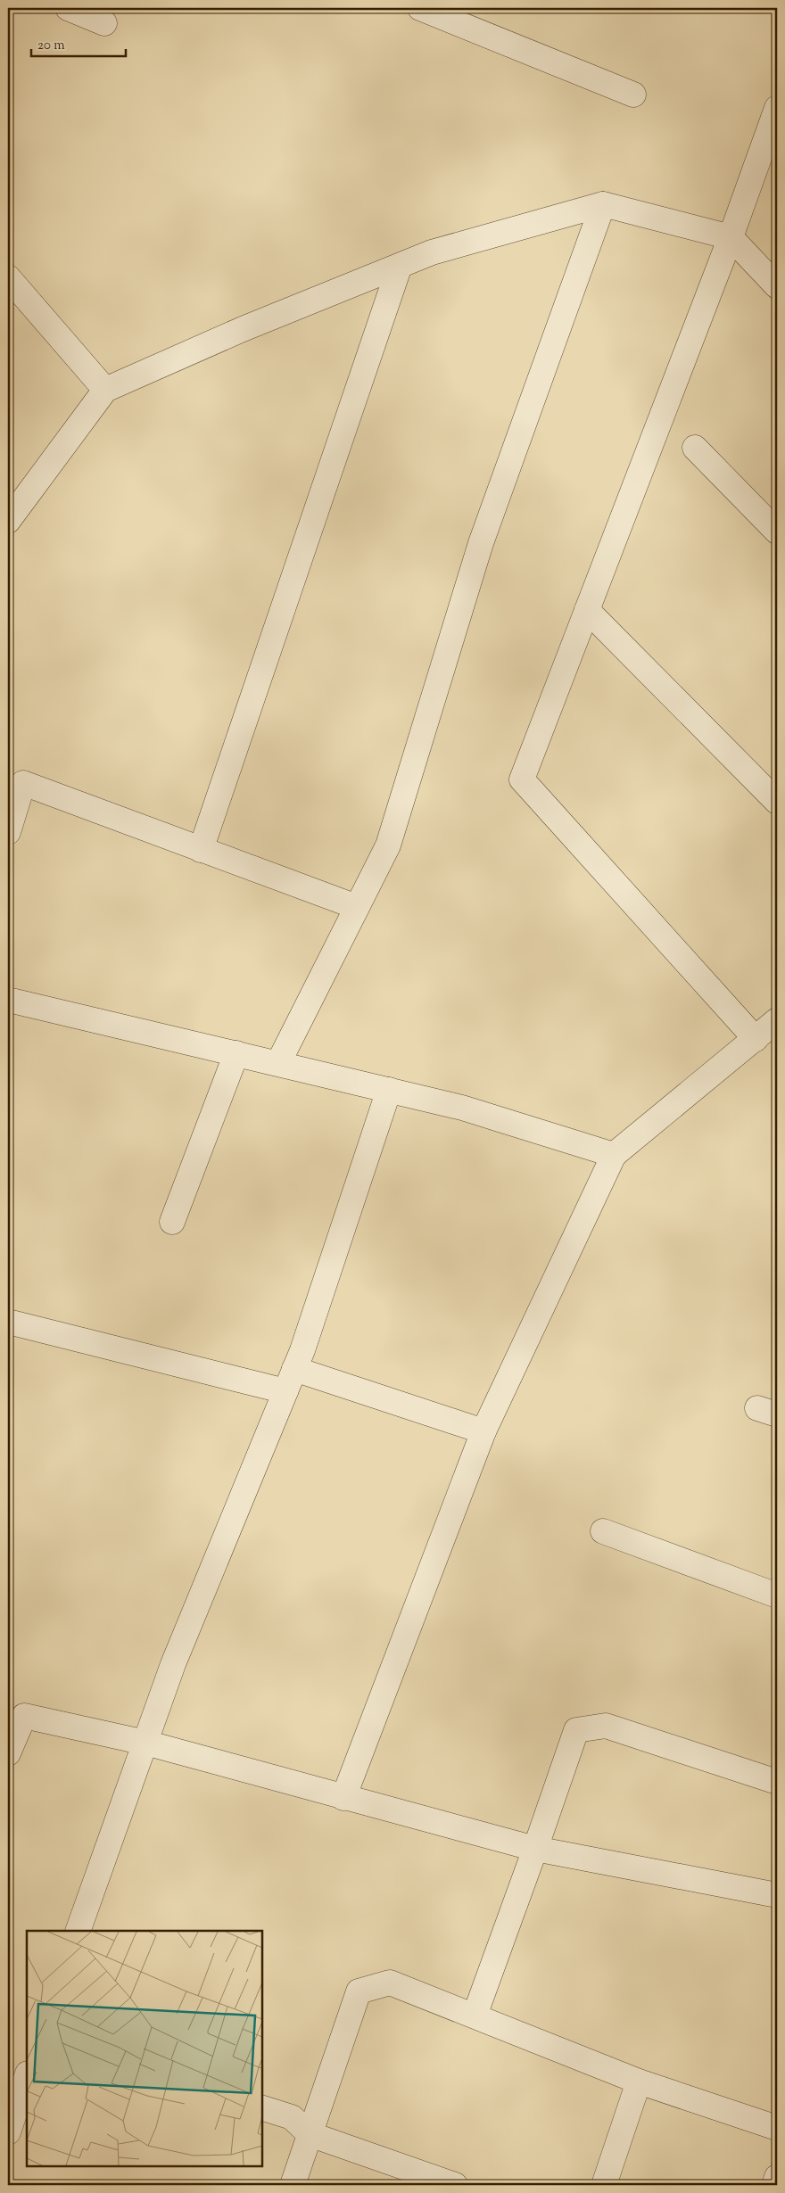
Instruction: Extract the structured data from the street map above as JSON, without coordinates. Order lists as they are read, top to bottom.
{
  "scale_bar": "20 m"
}
